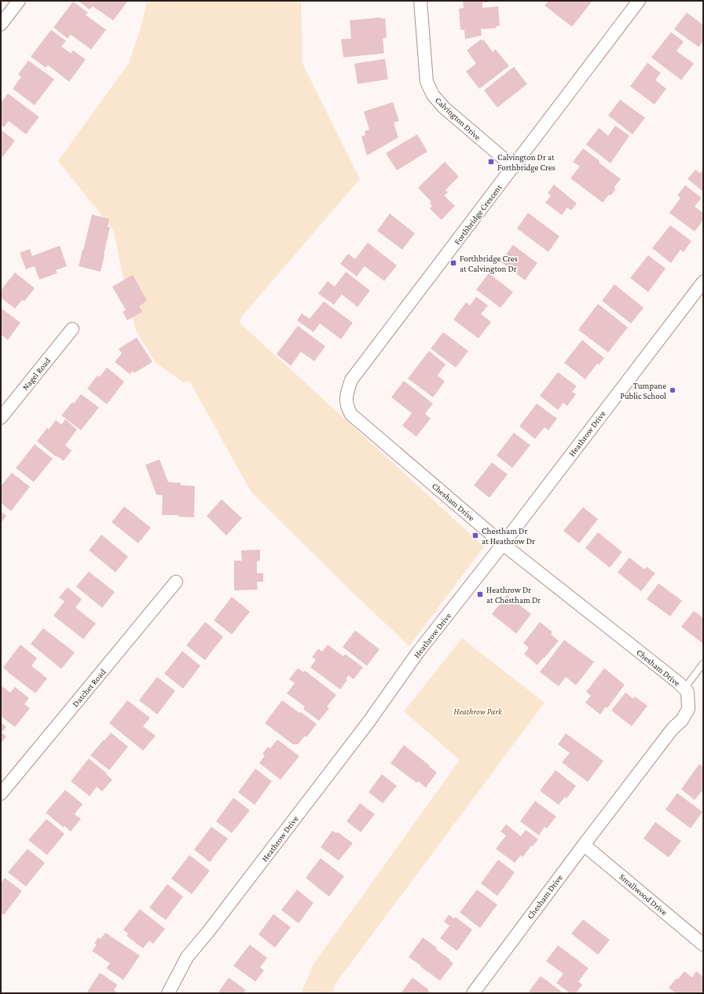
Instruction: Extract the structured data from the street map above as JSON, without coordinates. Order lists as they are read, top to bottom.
{
  "streets": {
    "street": [
      "Calvington Drive",
      "Forthbridge Crescent",
      "Nagel Road",
      "Heathrow Drive",
      "Chesham Drive",
      "Datchet Road",
      "Smallwood Drive"
    ]
  },
  "crossings": [
    ["Calvington Drive", "Forthbridge Crescent"],
    ["Forthbridge Crescent", "Chesham Drive"],
    ["Heathrow Drive", "Chesham Drive"],
    ["Chesham Drive", "Smallwood Drive"]
  ],
  "parks": ["Heathrow Park"],
  "places": {
    "transit": [
      "Calvington Dr at Forthbridge Cres",
      "Forthbridge Cres at Calvington Dr",
      "Chestham Dr at Heathrow Dr",
      "Heathrow Dr at Chestham Dr"
    ],
    "other": ["Tumpane Public School"]
  }
}
